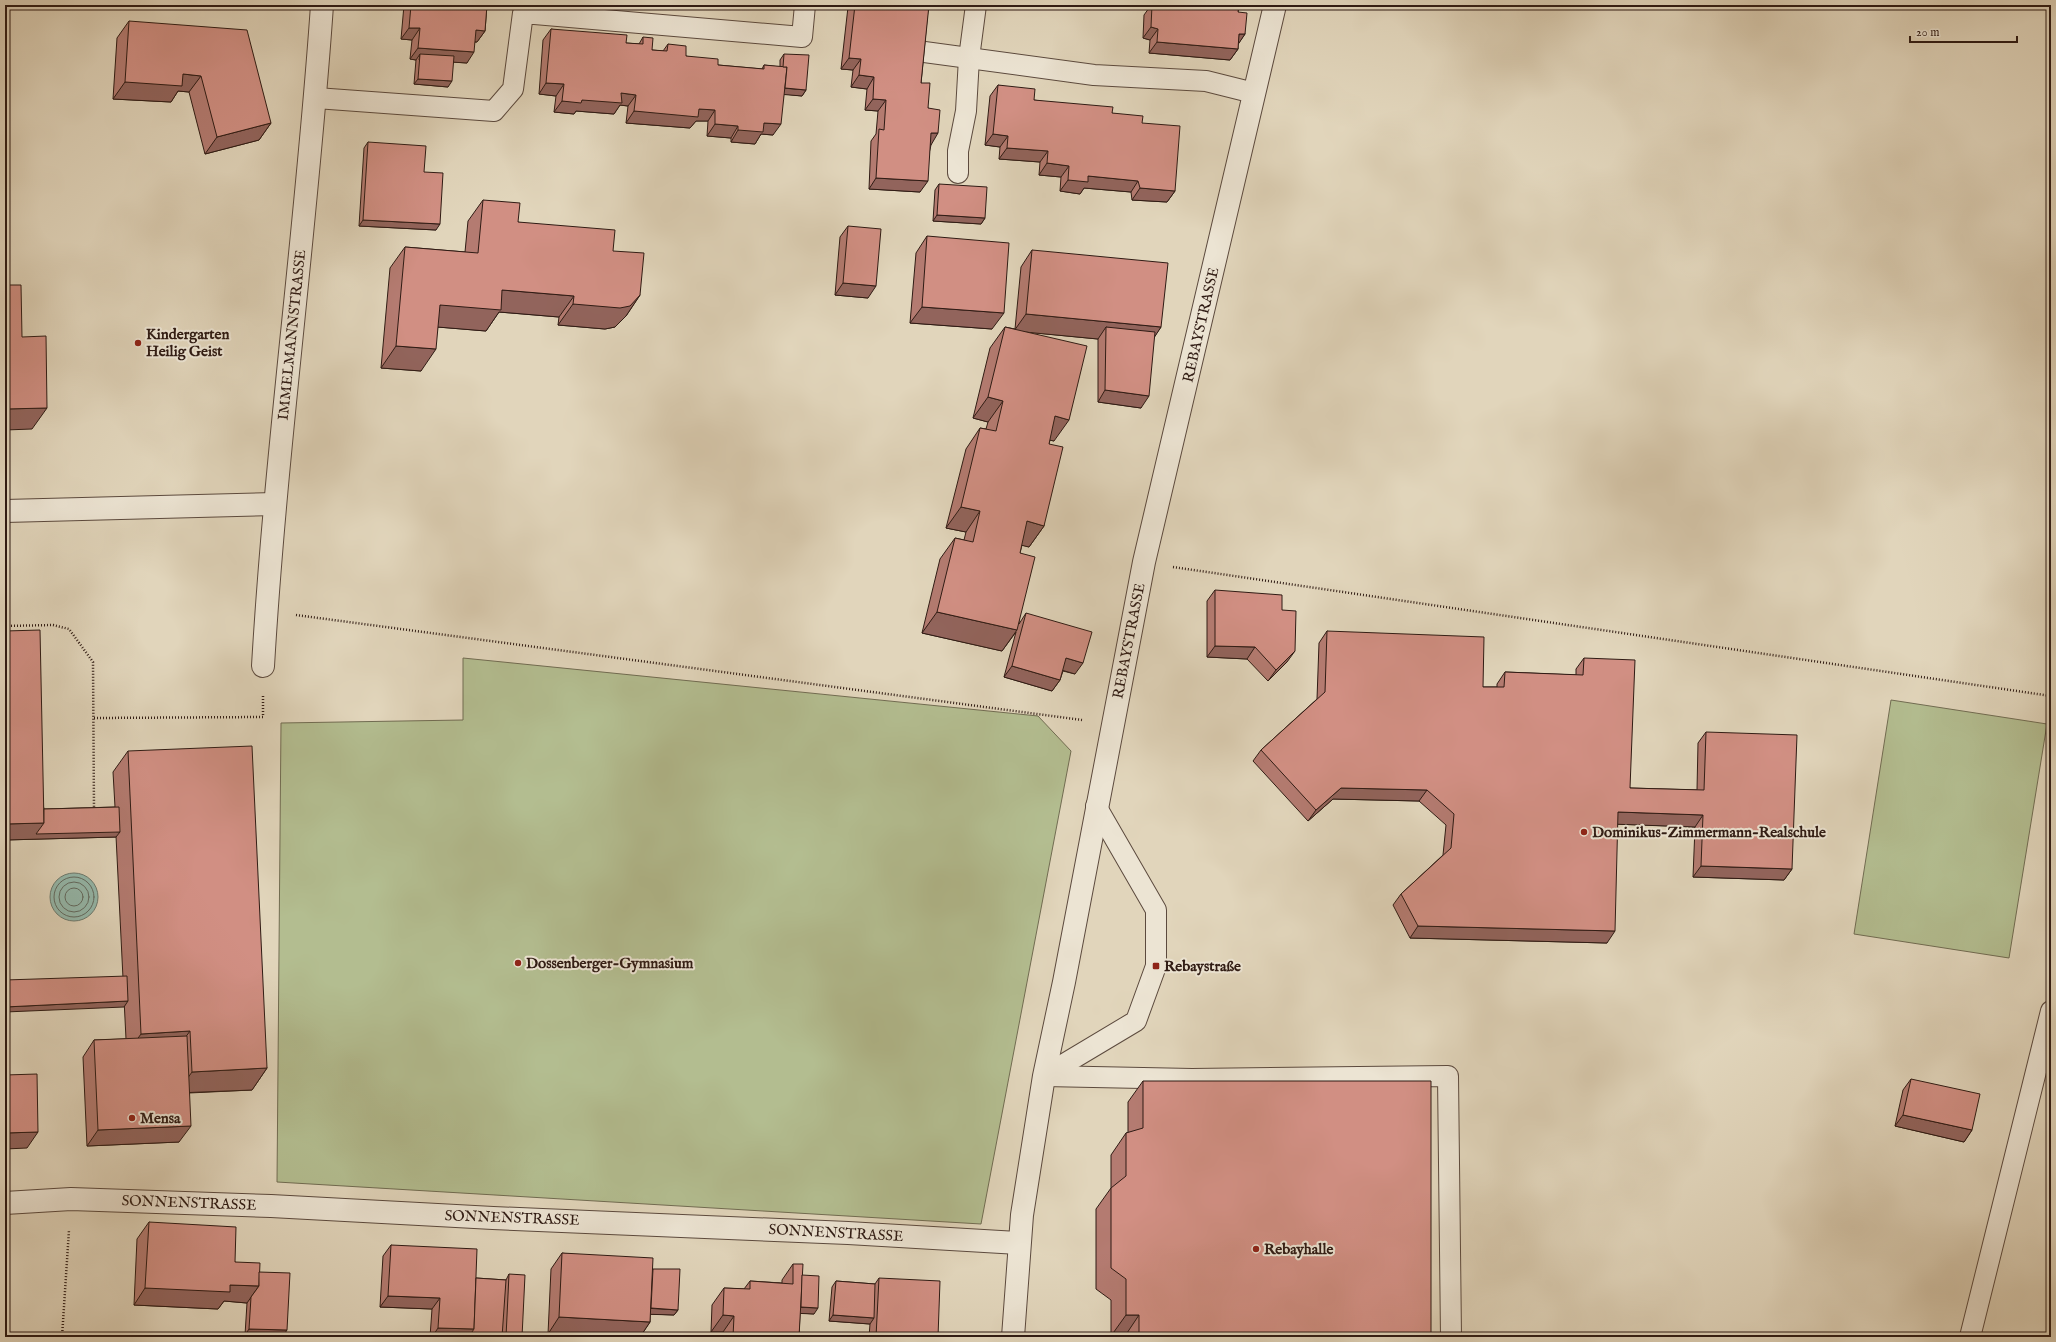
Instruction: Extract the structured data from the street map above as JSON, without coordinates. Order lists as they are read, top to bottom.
{
  "streets": {
    "street": ["REBAYSTRASSE", "IMMELMANNSTRASSE", "SONNENSTRASSE"]
  },
  "crossings": [
    ["REBAYSTRASSE", "SONNENSTRASSE"]
  ],
  "places": {
    "other": [
      "Kindergarten Heilig Geist",
      "Dominikus-Zimmermann-Realschule",
      "Dossenberger-Gymnasium",
      "Mensa",
      "Rebayhalle"
    ],
    "transit": ["Rebaystraße"]
  },
  "scale_bar": "20 m"
}
